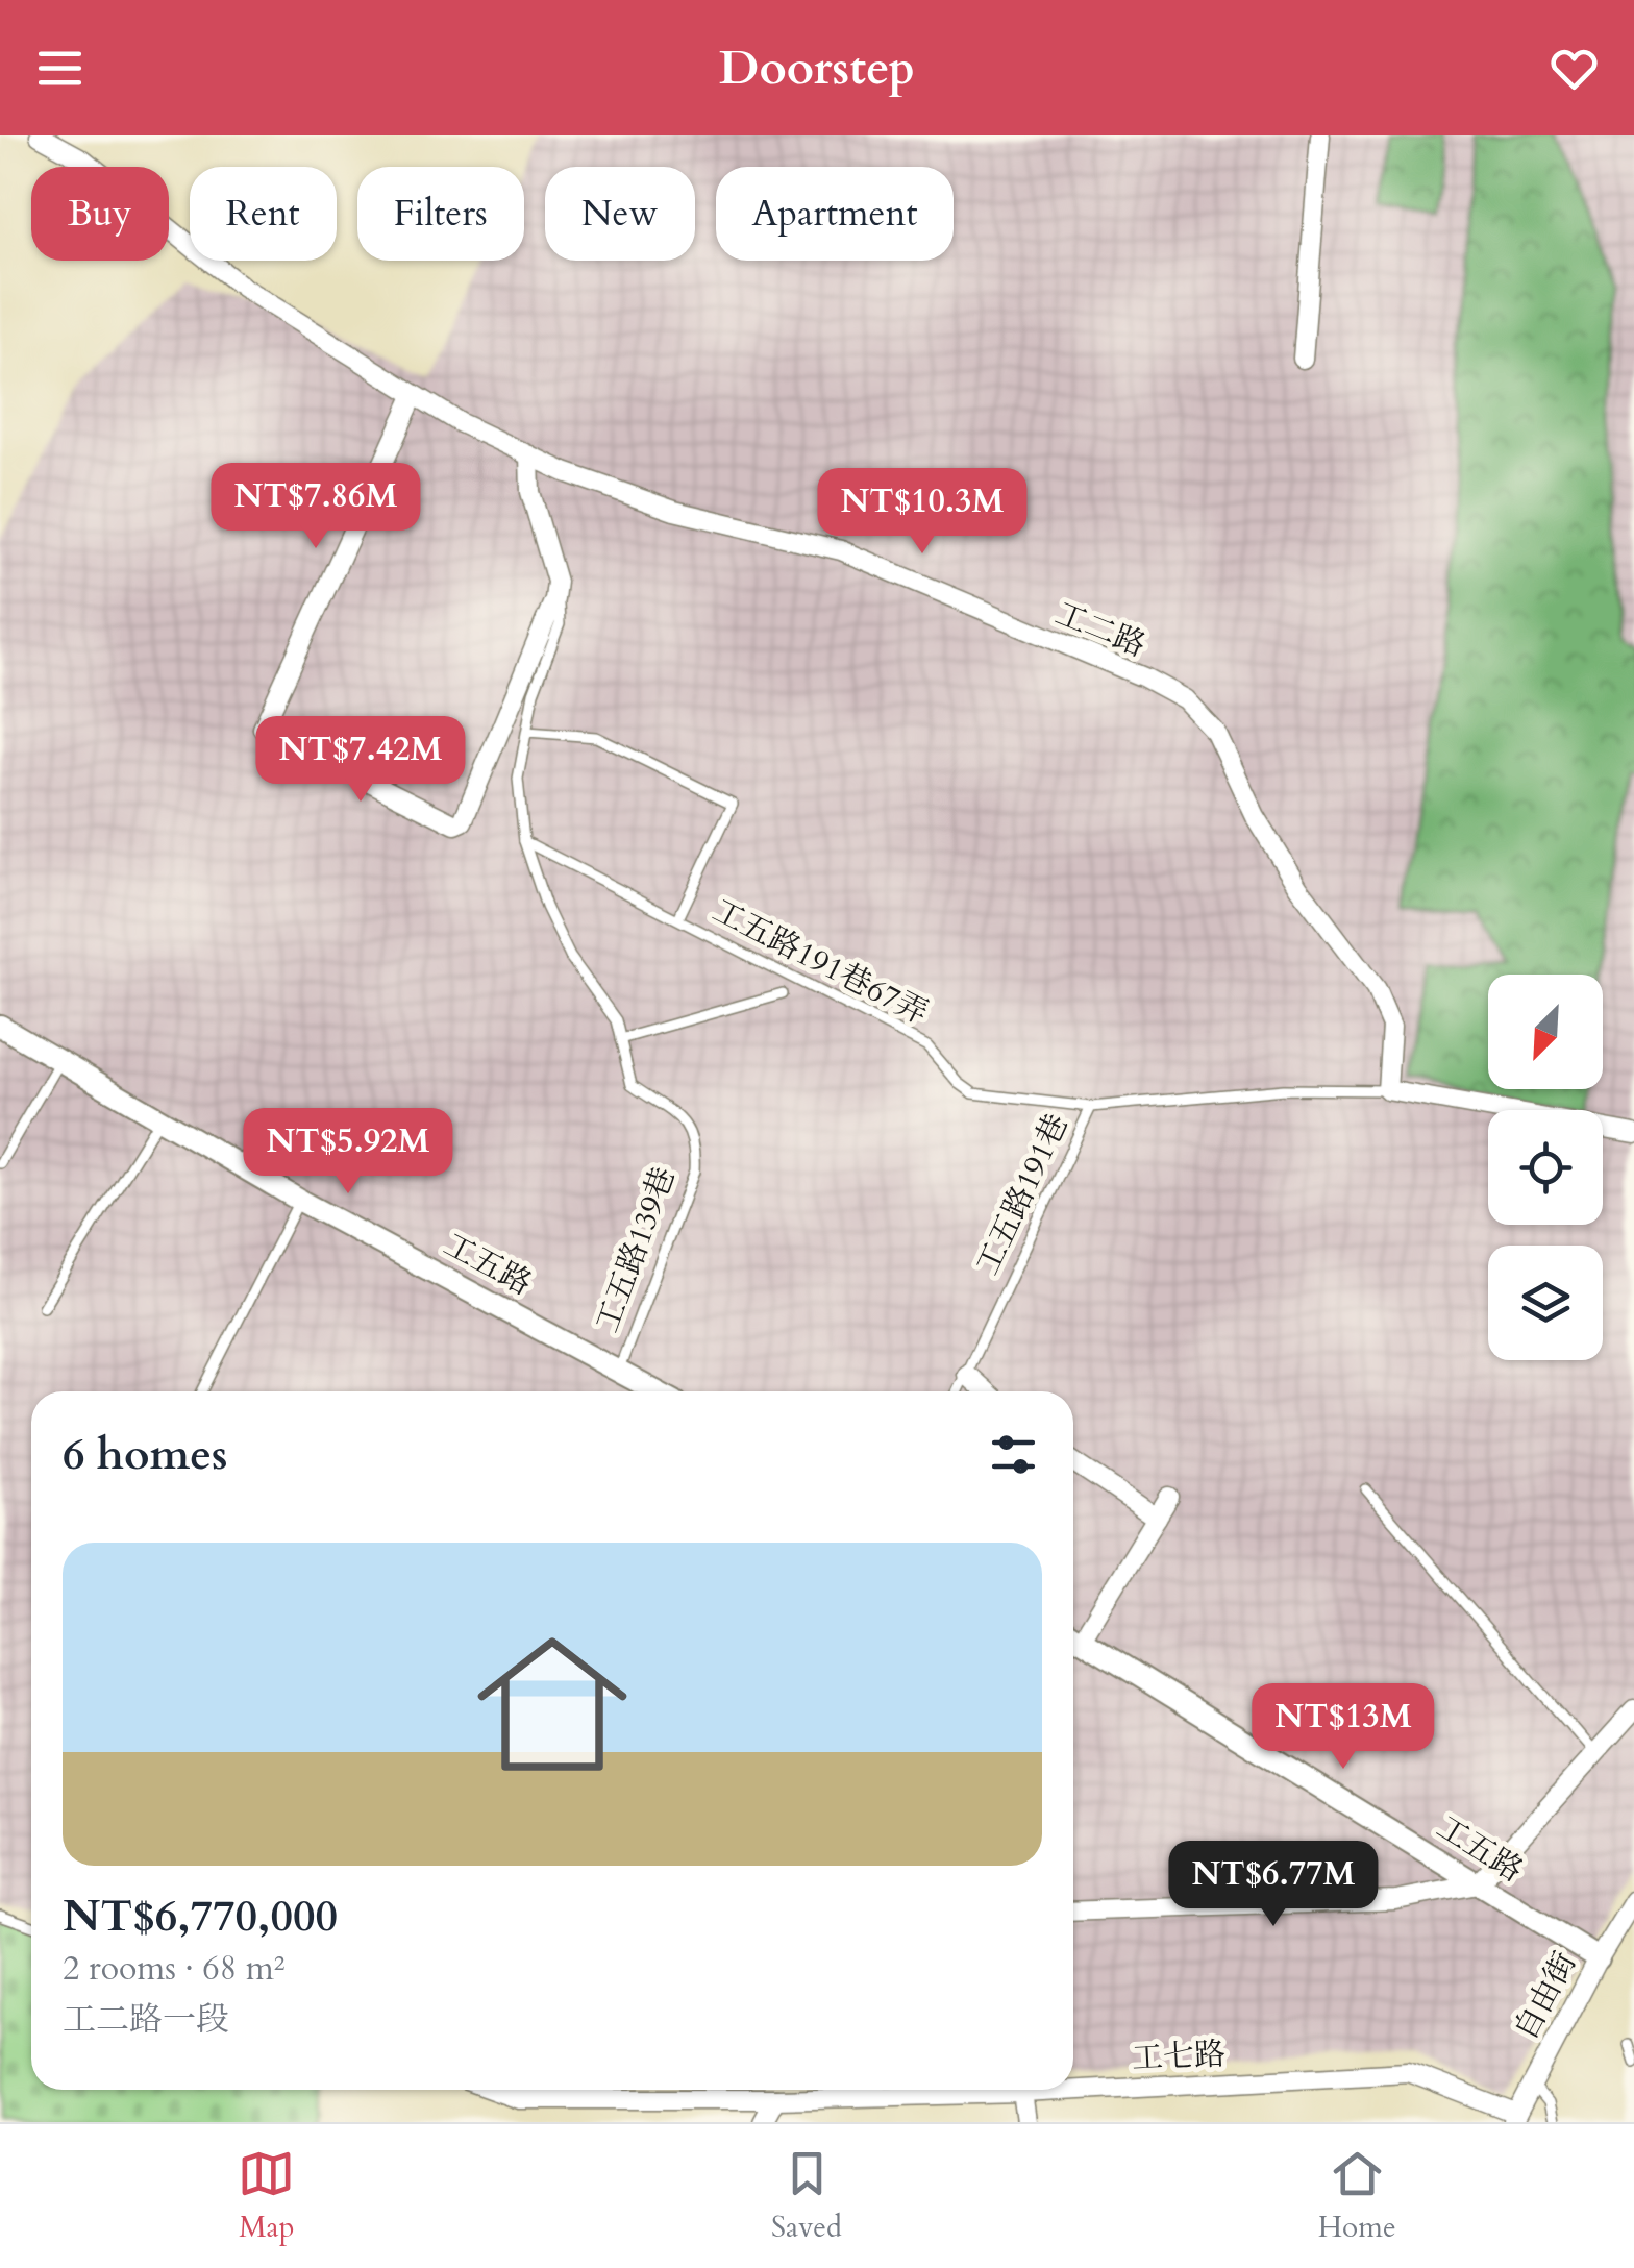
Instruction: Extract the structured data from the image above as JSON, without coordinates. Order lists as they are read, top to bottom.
{
  "streets": {
    "street": [
      "工二路",
      "工五路",
      "自由街",
      "工七路"
    ],
    "lane": ["工五路191巷67弄", "工五路191巷", "工五路139巷"]
  },
  "crossings": [
    ["工二路", "工五路191巷"],
    ["工五路191巷67弄", "工五路191巷"],
    ["工五路191巷67弄", "工五路139巷"],
    ["工五路139巷", "工五路"],
    ["工五路", "自由街"],
    ["自由街", "工七路"]
  ],
  "north": "bottom left",
  "page": {
    "header": "Doorstep",
    "chip": [
      "Buy",
      "Rent",
      "Filters",
      "New",
      "Apartment"
    ],
    "price": [
      "NT$7.86M",
      "NT$10.3M",
      "NT$7.42M",
      "NT$5.92M",
      "NT$13M",
      "NT$6.77M"
    ],
    "heading": "6 homes",
    "list": [
      {
        "name": "NT$6,770,000",
        "note": "2 rooms · 68 m² · 工二路一段"
      }
    ],
    "tabs": ["Map", "Saved", "Home"]
  }
}
